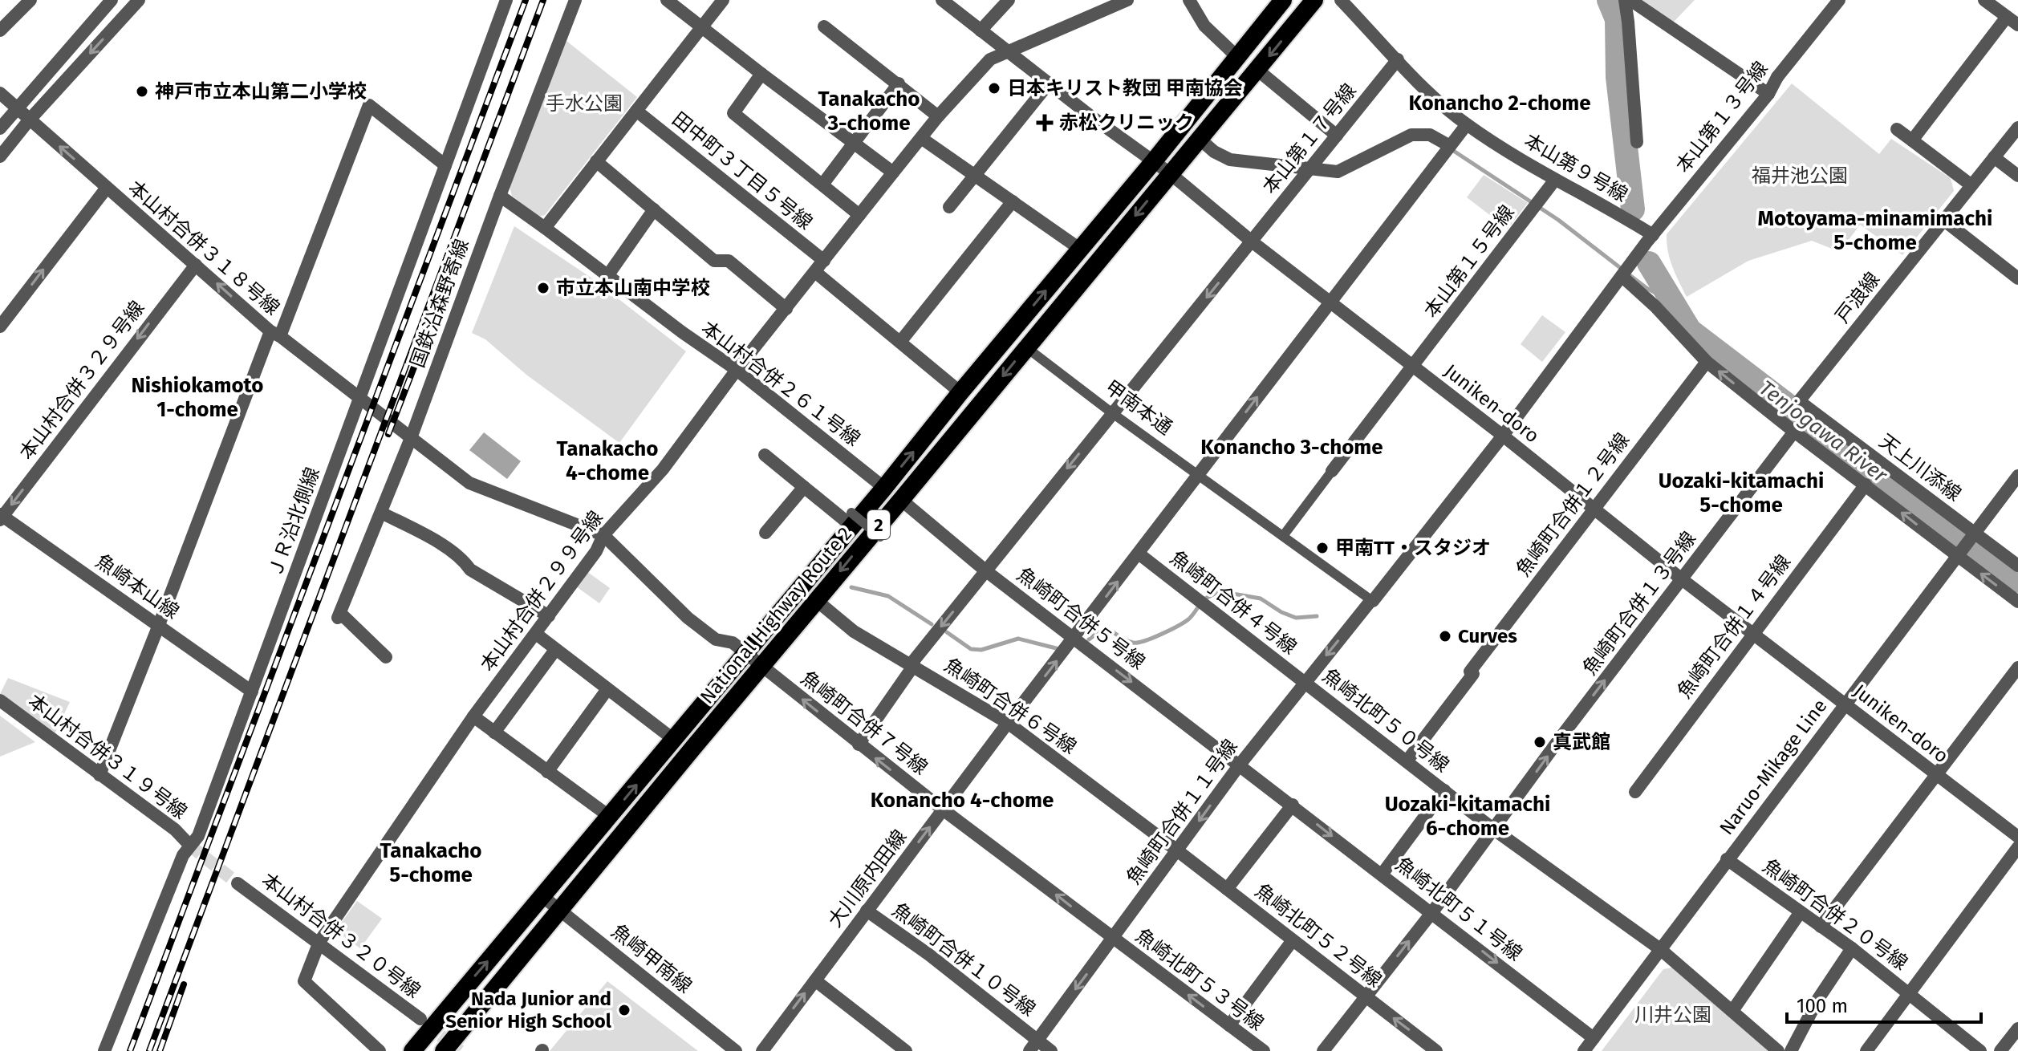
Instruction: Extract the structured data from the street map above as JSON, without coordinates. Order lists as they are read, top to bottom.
{
  "streets": {
    "highway": ["2", "National Highway Route 2"],
    "street": [
      "本山第１３号線",
      "本山第１７号線",
      "本山第９号線",
      "田中町３丁目５号線",
      "本山村合併３１８号線",
      "本山第１５号線",
      "戸浪線",
      "国鉄沿森野寄線",
      "本山村合併３２９号線",
      "本山村合併２６１号線",
      "Juniken-doro",
      "甲南本通",
      "天上川添線",
      "魚崎町合併１２号線",
      "ＪＲ沿北側線",
      "魚崎本山線",
      "本山村合併２９９号線",
      "魚崎町合併４号線",
      "魚崎町合併１３号線",
      "魚崎町合併５号線",
      "魚崎町合併１４号線",
      "魚崎町合併６号線",
      "魚崎北町５０号線",
      "魚崎町合併７号線",
      "本山村合併３１９号線",
      "Naruo-Mikage Line",
      "魚崎町合併１１号線",
      "大川原内田線",
      "魚崎北町５１号線",
      "魚崎町合併２０号線",
      "本山村合併３２０号線",
      "魚崎北町５２号線",
      "魚崎甲南線",
      "魚崎町合併１０号線",
      "魚崎北町５３号線"
    ]
  },
  "crossings": [
    ["本山第１３号線", "本山第９号線"],
    ["本山第１３号線", "魚崎町合併１１号線"],
    ["本山第１７号線", "本山第９号線"],
    ["本山第１７号線", "Juniken-doro"],
    ["本山第１７号線", "甲南本通"],
    ["本山第１７号線", "魚崎町合併５号線"],
    ["本山第１７号線", "魚崎町合併６号線"],
    ["本山第１７号線", "魚崎町合併７号線"],
    ["本山第９号線", "本山第１５号線"],
    ["本山第９号線", "大川原内田線"],
    ["田中町３丁目５号線", "本山村合併２９９号線"],
    ["本山村合併３１８号線", "国鉄沿森野寄線"],
    ["本山村合併３１８号線", "本山村合併３２９号線"],
    ["本山村合併３１８号線", "ＪＲ沿北側線"],
    ["本山村合併３１８号線", "本山村合併２９９号線"],
    ["本山村合併３１８号線", "魚崎町合併７号線"],
    ["本山第１５号線", "Juniken-doro"],
    ["戸浪線", "天上川添線"],
    ["国鉄沿森野寄線", "本山村合併２６１号線"],
    ["本山村合併３２９号線", "魚崎本山線"],
    ["本山村合併２６１号線", "本山村合併２９９号線"],
    ["本山村合併２６１号線", "National Highway Route 2"],
    ["Juniken-doro", "魚崎町合併１２号線"],
    ["Juniken-doro", "本山村合併２９９号線"],
    ["Juniken-doro", "魚崎町合併１３号線"],
    ["Juniken-doro", "National Highway Route 2"],
    ["Juniken-doro", "魚崎町合併１４号線"],
    ["Juniken-doro", "Naruo-Mikage Line"],
    ["Juniken-doro", "魚崎町合併１１号線"],
    ["Juniken-doro", "大川原内田線"],
    ["甲南本通", "National Highway Route 2"],
    ["甲南本通", "魚崎町合併１１号線"],
    ["甲南本通", "大川原内田線"],
    ["天上川添線", "Naruo-Mikage Line"],
    ["魚崎町合併１２号線", "魚崎北町５０号線"],
    ["ＪＲ沿北側線", "魚崎本山線"],
    ["ＪＲ沿北側線", "本山村合併３１９号線"],
    ["本山村合併２９９号線", "魚崎町合併７号線"],
    ["本山村合併２９９号線", "本山村合併３２０号線"],
    ["魚崎町合併４号線", "魚崎北町５０号線"],
    ["魚崎町合併４号線", "魚崎町合併１１号線"],
    ["魚崎町合併４号線", "大川原内田線"],
    ["魚崎町合併１３号線", "魚崎北町５０号線"],
    ["魚崎町合併１３号線", "魚崎北町５１号線"],
    ["魚崎町合併１３号線", "魚崎北町５２号線"],
    ["National Highway Route 2", "魚崎町合併５号線"],
    ["National Highway Route 2", "魚崎町合併６号線"],
    ["National Highway Route 2", "魚崎町合併７号線"],
    ["National Highway Route 2", "魚崎甲南線"],
    ["魚崎町合併５号線", "魚崎町合併１１号線"],
    ["魚崎町合併５号線", "大川原内田線"],
    ["魚崎町合併５号線", "魚崎北町５１号線"],
    ["魚崎町合併６号線", "魚崎町合併１１号線"],
    ["魚崎町合併６号線", "大川原内田線"],
    ["魚崎町合併６号線", "魚崎北町５２号線"],
    ["魚崎北町５０号線", "Naruo-Mikage Line"],
    ["魚崎北町５０号線", "魚崎町合併１１号線"],
    ["魚崎町合併７号線", "魚崎町合併１１号線"],
    ["魚崎町合併７号線", "大川原内田線"],
    ["魚崎町合併７号線", "魚崎北町５３号線"],
    ["Naruo-Mikage Line", "魚崎北町５１号線"],
    ["Naruo-Mikage Line", "魚崎町合併２０号線"],
    ["魚崎町合併１１号線", "魚崎北町５１号線"],
    ["魚崎町合併１１号線", "魚崎北町５２号線"],
    ["魚崎町合併１１号線", "魚崎町合併１０号線"],
    ["魚崎町合併１１号線", "魚崎北町５３号線"],
    ["大川原内田線", "魚崎町合併１０号線"]
  ],
  "one_way": [
    "本山第１７号線",
    "本山村合併３２９号線",
    "魚崎町合併１３号線",
    "魚崎町合併５号線",
    "魚崎町合併７号線",
    "大川原内田線",
    "魚崎北町５１号線",
    "魚崎北町５３号線"
  ],
  "districts": [
    "Tanakacho 3-chome",
    "Konancho 2-chome",
    "Motoyama-minamimachi 5-chome",
    "Nishiokamoto 1-chome",
    "Konancho 3-chome",
    "Tanakacho 4-chome",
    "Uozaki-kitamachi 5-chome",
    "Konancho 4-chome",
    "Uozaki-kitamachi 6-chome",
    "Tanakacho 5-chome"
  ],
  "water": ["Tenjogawa River"],
  "parks": ["手水公園", "福井池公園", "川井公園"],
  "places": {
    "other": [
      "日本キリスト教団 甲南協会",
      "神戸市立本山第二小学校",
      "市立本山南中学校",
      "甲南TT・スタジオ",
      "Curves",
      "真武館",
      "Nada Junior and Senior High School"
    ],
    "health": ["赤松クリニック"]
  },
  "scale_bar": "100 m"
}
